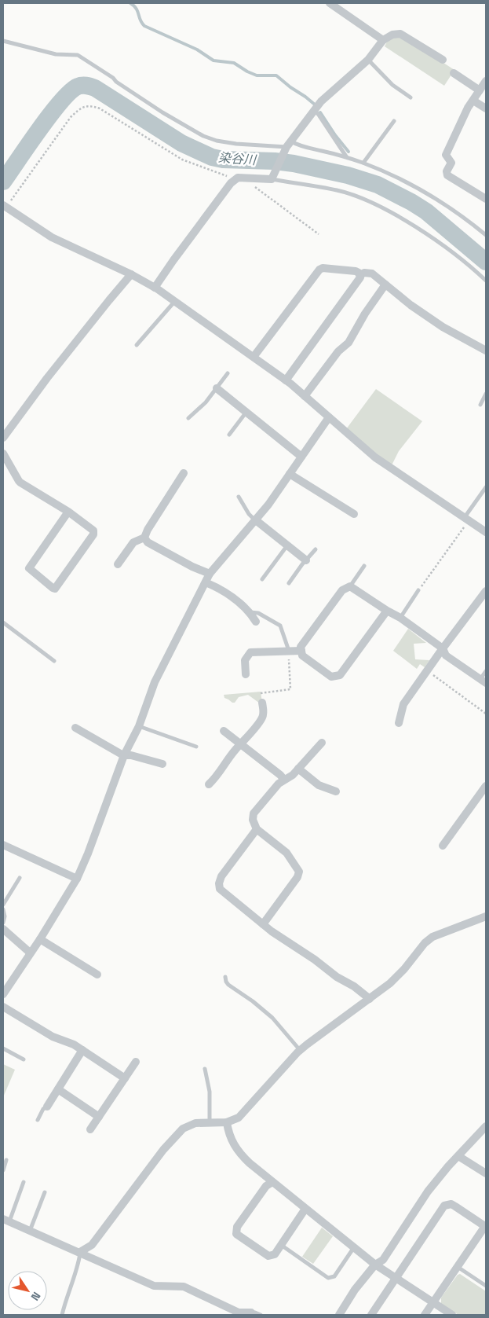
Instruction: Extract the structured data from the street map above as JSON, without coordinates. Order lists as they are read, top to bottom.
{
  "water": ["染谷川"],
  "north": "bottom right"
}
